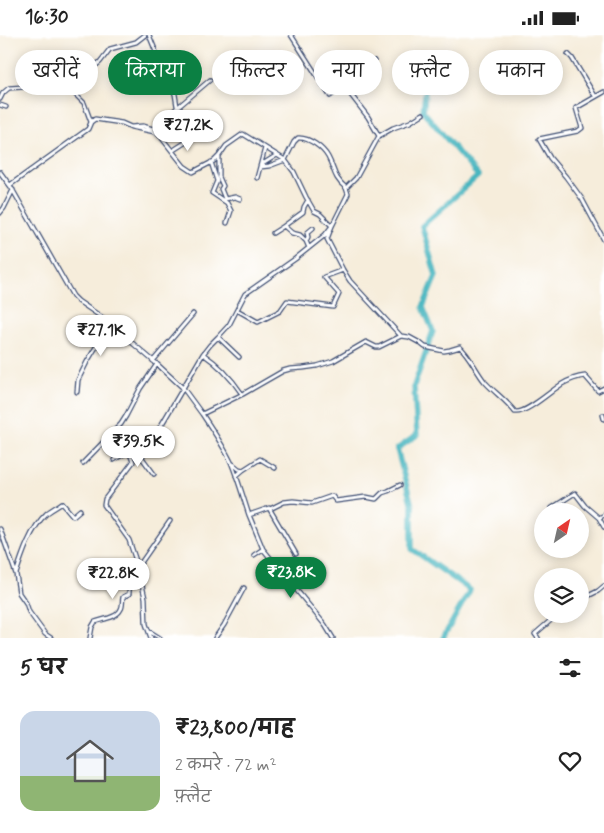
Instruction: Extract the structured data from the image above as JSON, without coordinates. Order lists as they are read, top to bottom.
{
  "north": "top right",
  "page": {
    "status": "16:30",
    "chip": [
      "खरीदें",
      "किराया",
      "फ़िल्टर",
      "नया",
      "फ़्लैट",
      "मकान"
    ],
    "price": [
      "₹27.2K",
      "₹27.1K",
      "₹39.5K",
      "₹23.8K",
      "₹22.8K"
    ],
    "heading": "5 घर",
    "list": [
      {
        "name": "₹23,800/माह",
        "note": "2 कमरे · 72 m² · फ़्लैट"
      }
    ]
  }
}
